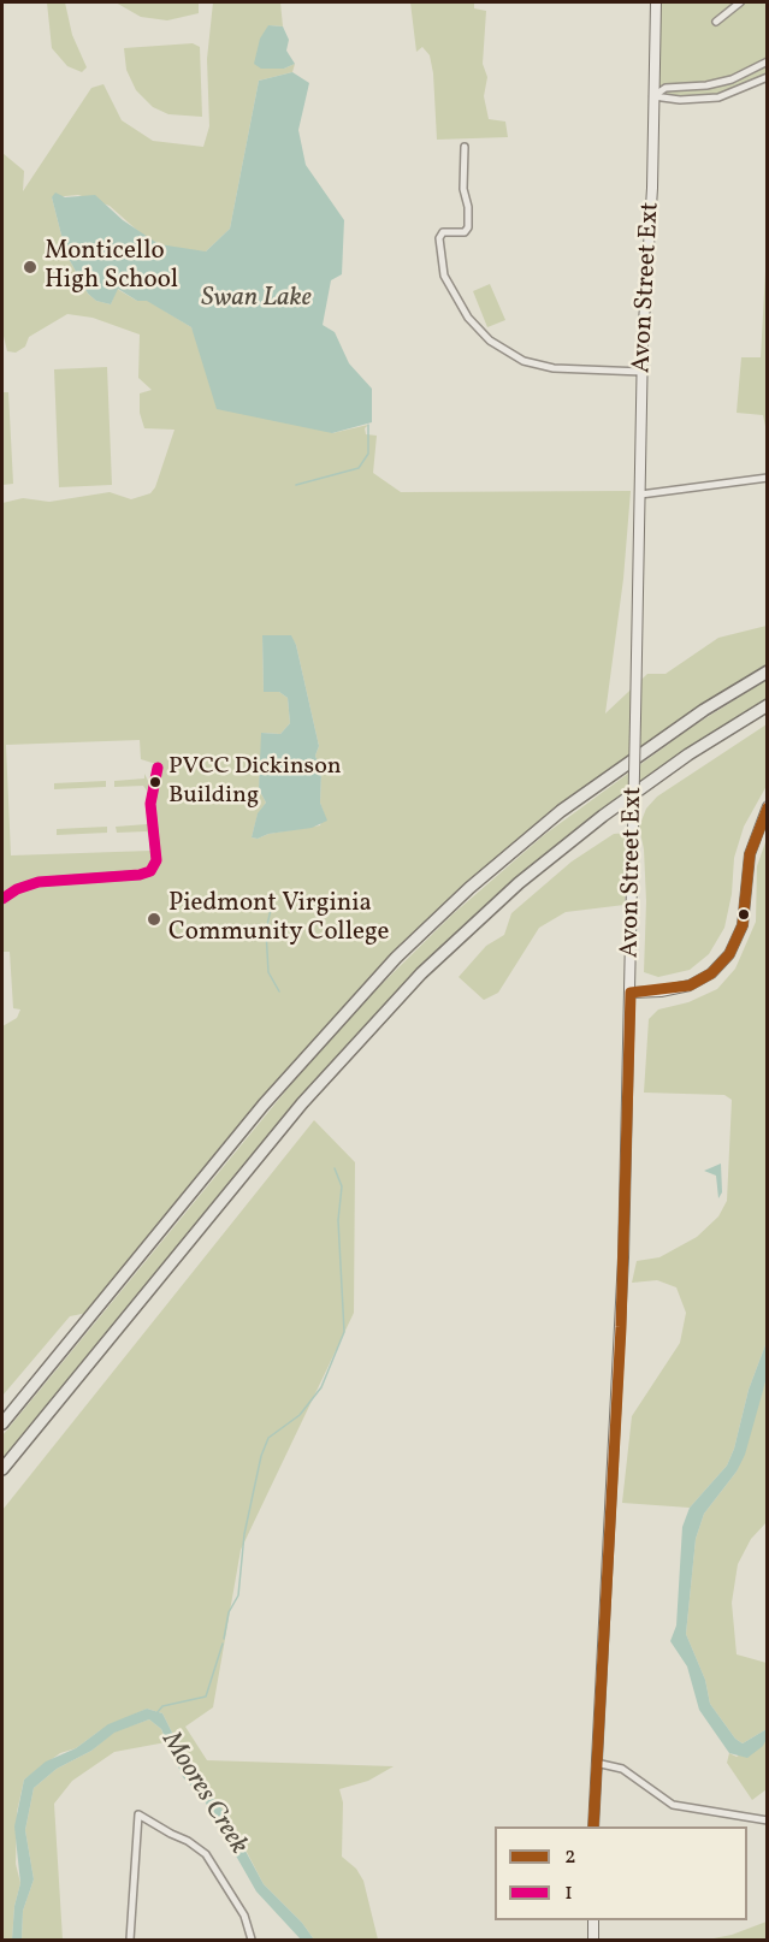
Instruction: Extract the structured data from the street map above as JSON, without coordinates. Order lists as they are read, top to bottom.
{
  "streets": {
    "main road": ["Avon Street Ext"]
  },
  "water": ["Swan Lake", "Moores Creek"],
  "places": ["Monticello High School", "PVCC Dickinson Building", "Piedmont Virginia Community College"],
  "lines": ["transit line 1", "transit line 2"],
  "legend": ["2", "1"]
}
